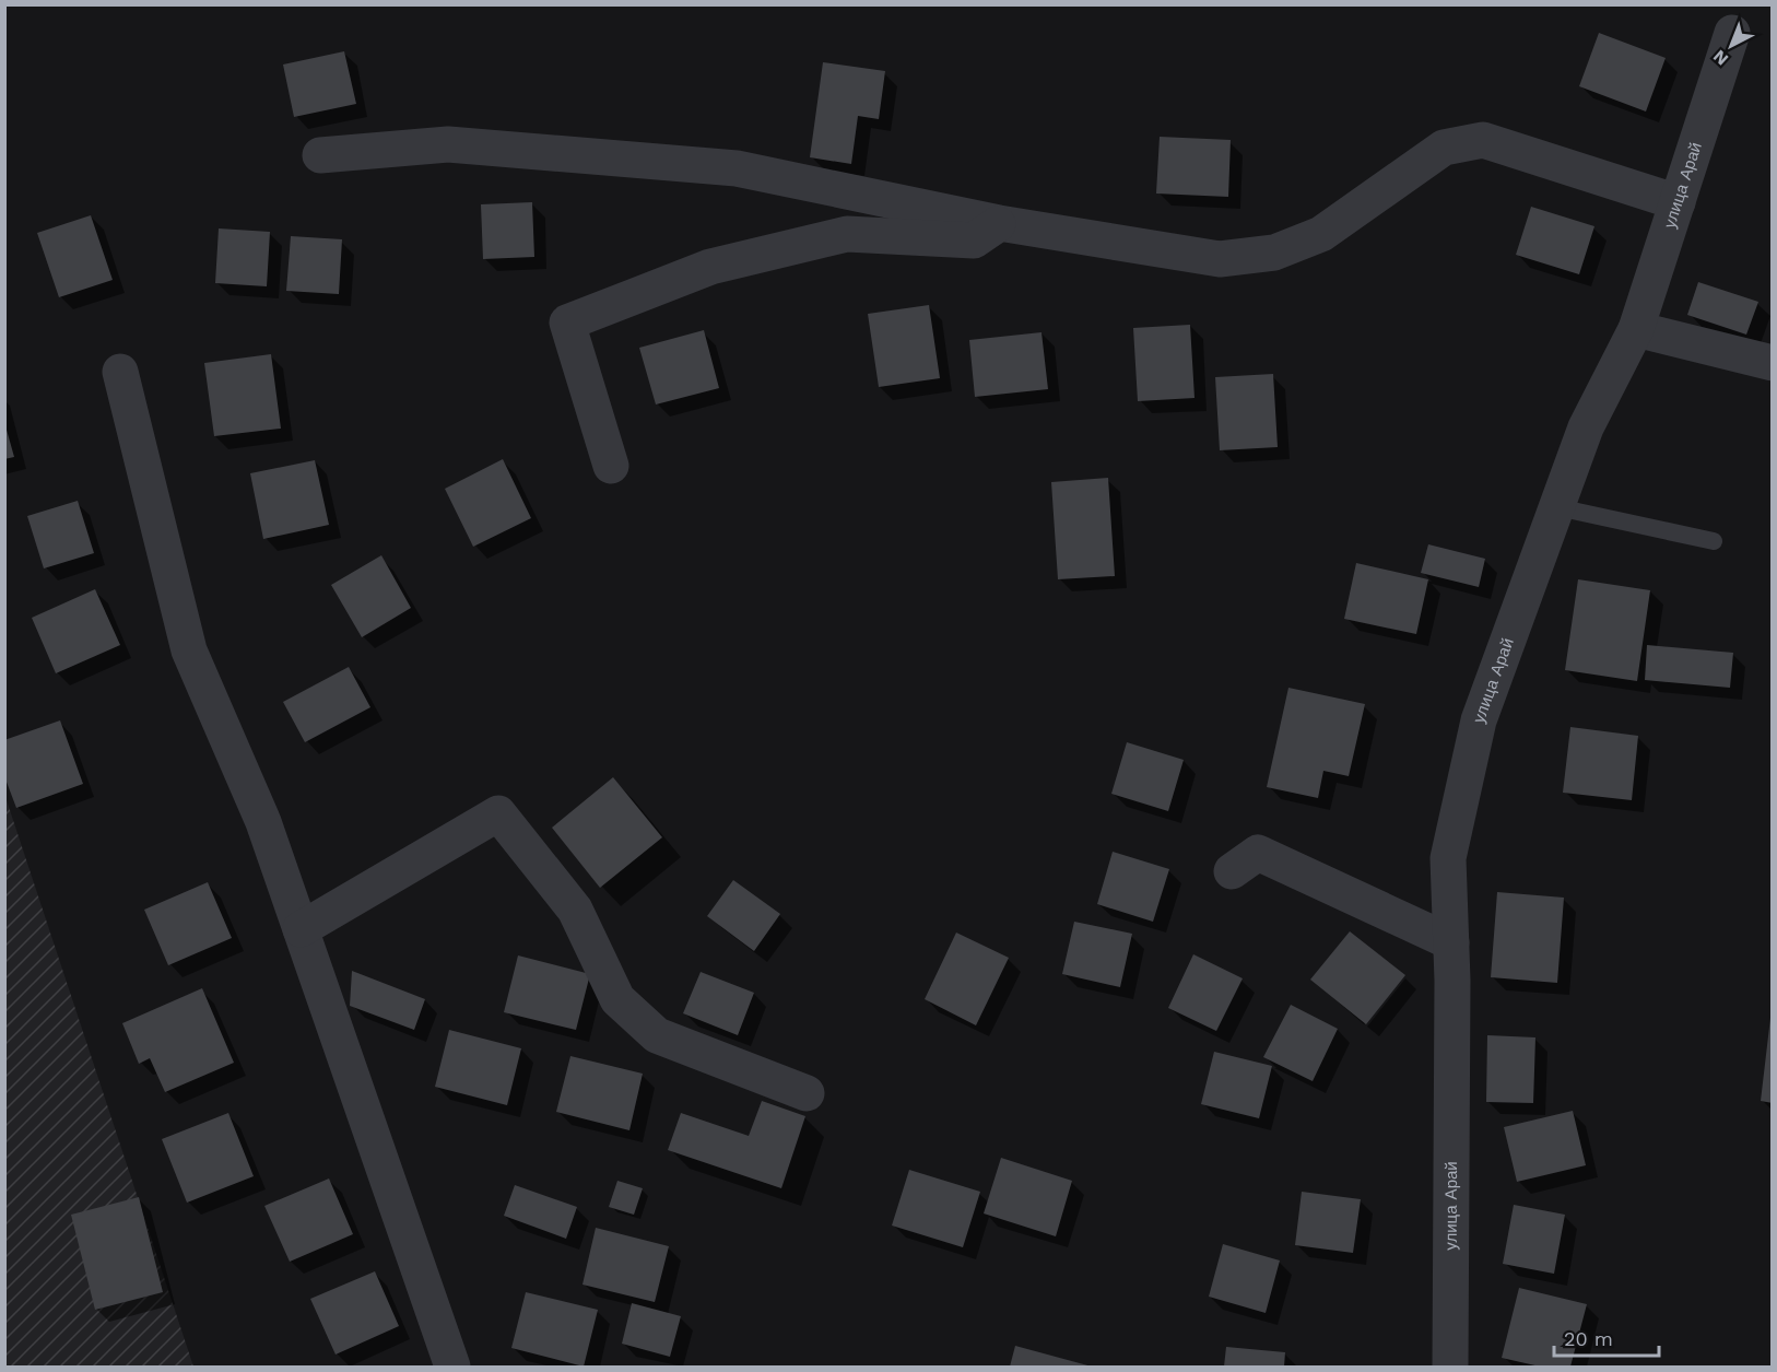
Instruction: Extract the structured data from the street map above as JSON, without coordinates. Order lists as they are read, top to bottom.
{
  "streets": {
    "street": ["улица Арай"]
  },
  "scale_bar": "20 m",
  "north": "bottom left"
}
